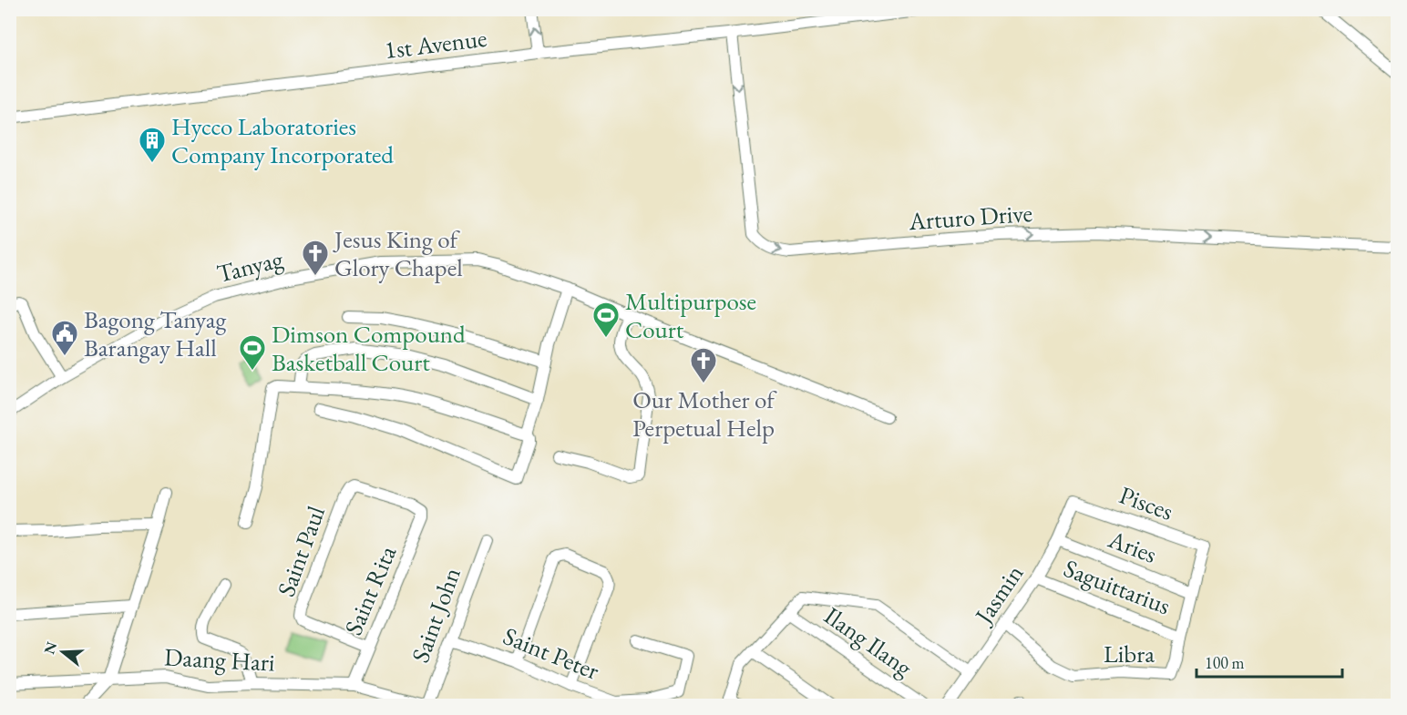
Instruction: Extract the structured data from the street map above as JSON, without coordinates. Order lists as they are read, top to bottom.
{
  "streets": {
    "street": [
      "1st Avenue",
      "Arturo Drive",
      "Tanyag",
      "Pisces",
      "Aries",
      "Saint Paul",
      "Saguittarius",
      "Saint Rita",
      "Jasmin",
      "Saint John",
      "Ilang Ilang",
      "Saint Peter",
      "Libra",
      "Daang Hari"
    ]
  },
  "crossings": [
    ["1st Avenue", "Arturo Drive"],
    ["Pisces", "Jasmin"],
    ["Pisces", "Libra"],
    ["Aries", "Jasmin"],
    ["Aries", "Libra"],
    ["Saint Paul", "Saint Rita"],
    ["Saguittarius", "Jasmin"],
    ["Saguittarius", "Libra"],
    ["Saint Rita", "Daang Hari"],
    ["Jasmin", "Libra"],
    ["Saint John", "Saint Peter"],
    ["Saint John", "Daang Hari"]
  ],
  "one_way": ["Arturo Drive"],
  "places": {
    "building": ["Hycco Laboratories Company Incorporated"],
    "church": ["Jesus King of Glory Chapel", "Our Mother of Perpetual Help"],
    "sports": ["Multipurpose Court", "Dimson Compound Basketball Court"],
    "public building": ["Bagong Tanyag Barangay Hall"]
  },
  "scale_bar": "100 m",
  "north": "left"
}
